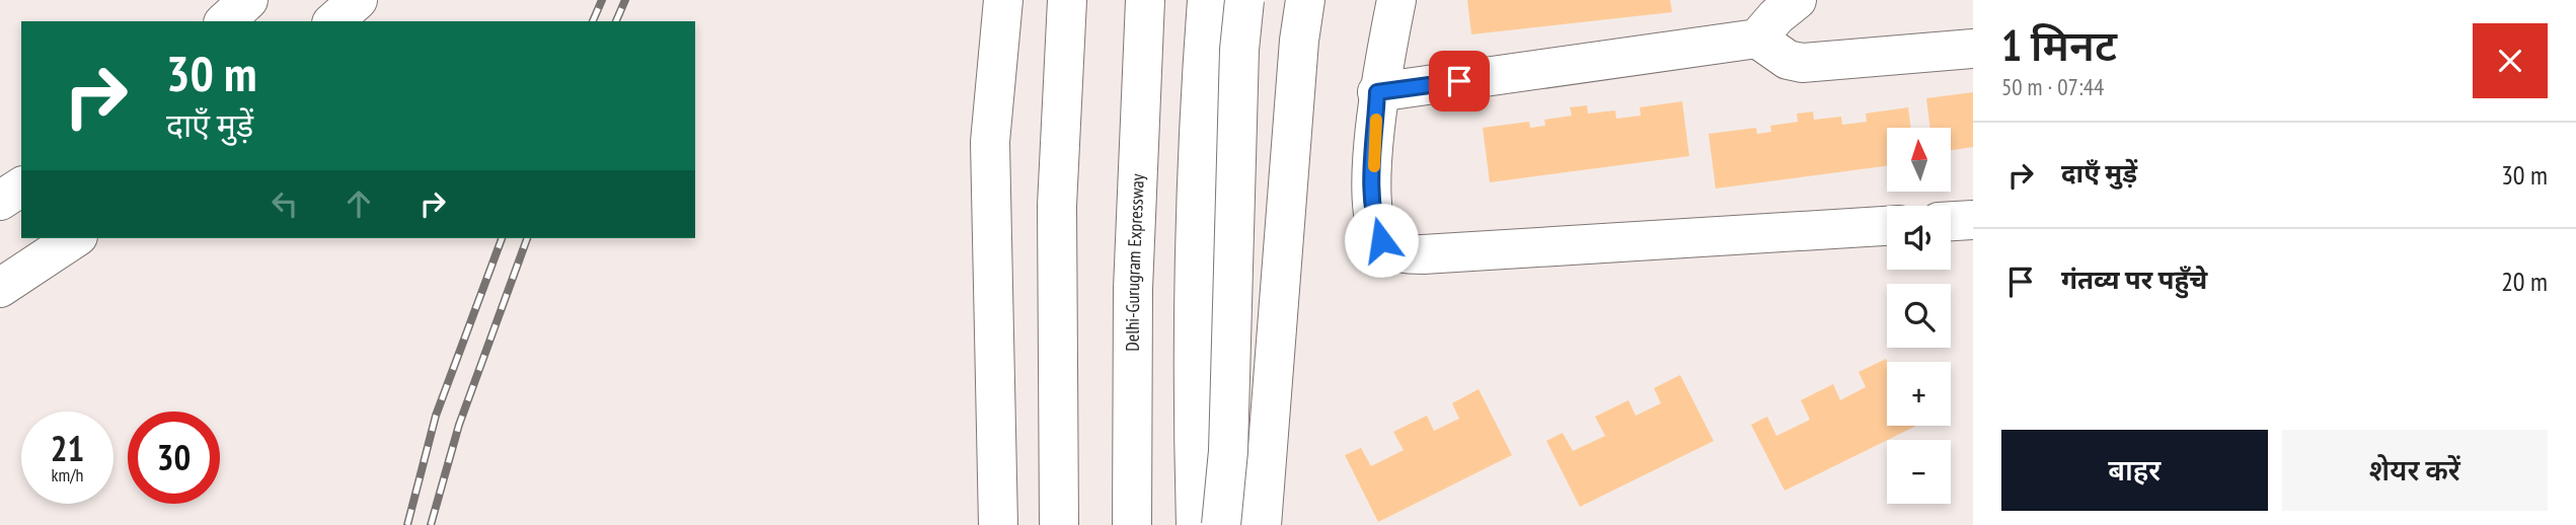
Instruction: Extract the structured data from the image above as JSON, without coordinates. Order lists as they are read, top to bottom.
{
  "streets": {
    "main road": ["Delhi-Gurugram Expressway"]
  },
  "north": "top",
  "page": {
    "heading": ["1 मिनट", "50 m · 07:44"],
    "turn": ["30 m", "दाएँ मुड़ें"],
    "list": [
      {
        "name": "दाएँ मुड़ें",
        "value": "30 m"
      },
      {
        "name": "गंतव्य पर पहुँचे",
        "value": "20 m"
      }
    ],
    "map_buttons": ["+", "−"],
    "speed": "21 km/h",
    "limit": "30",
    "buttons": ["बाहर", "शेयर करें"]
  }
}
